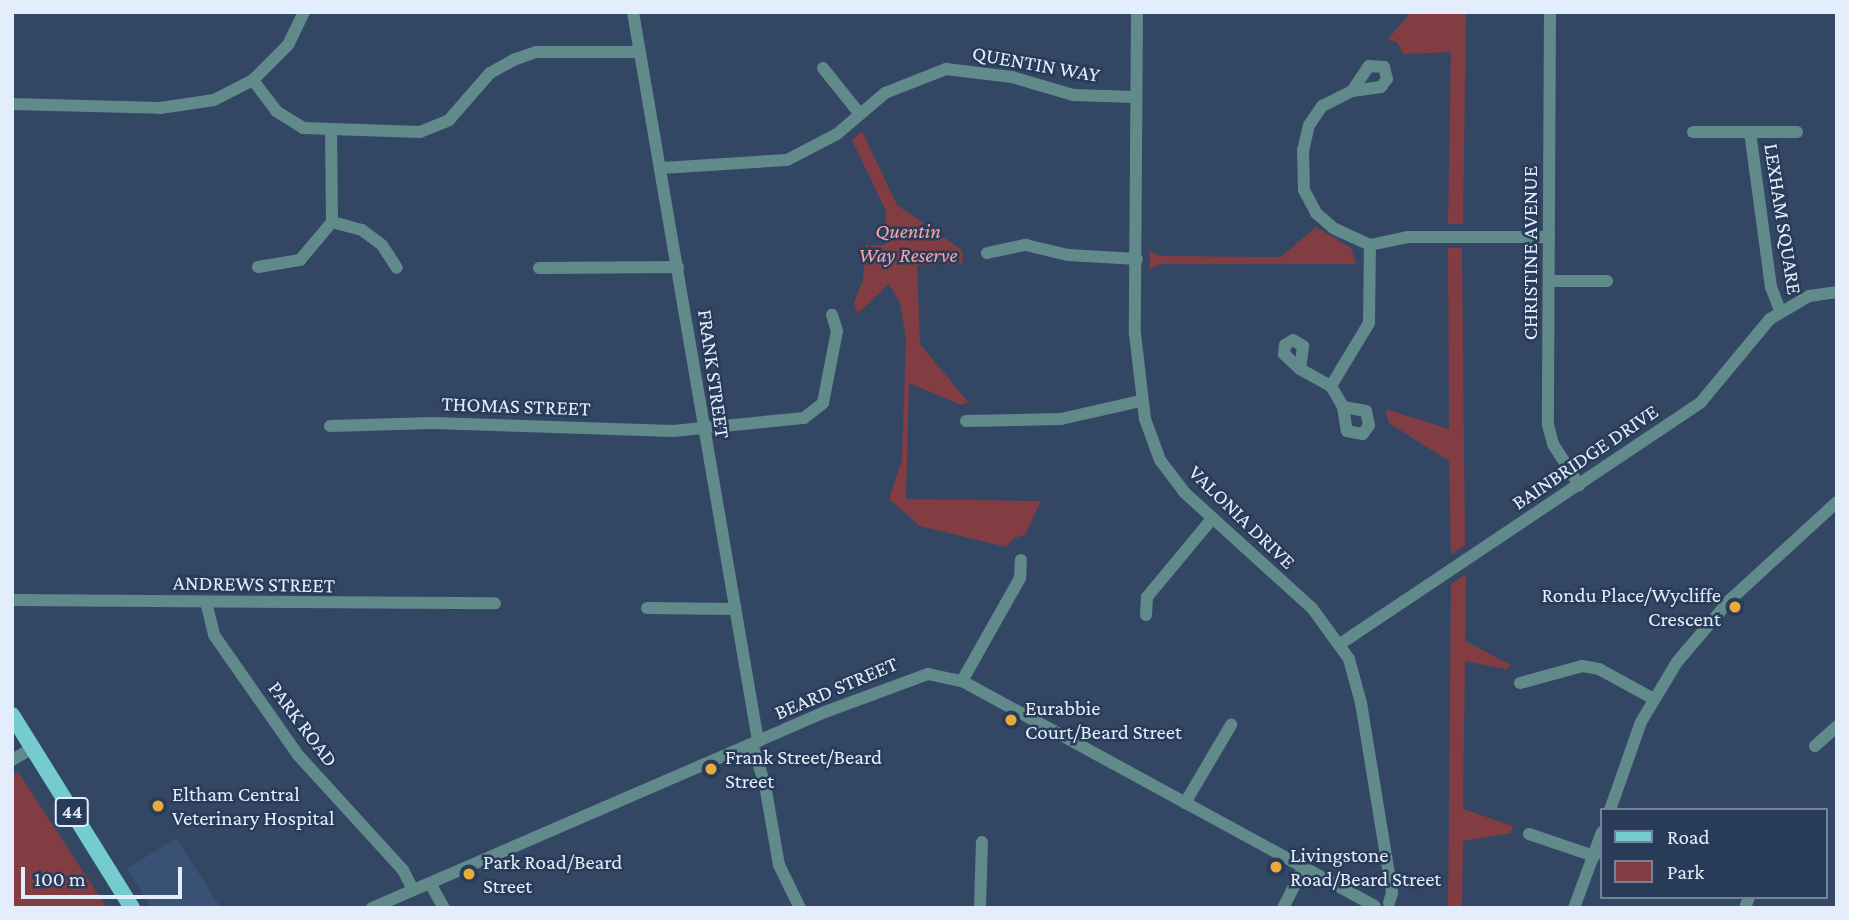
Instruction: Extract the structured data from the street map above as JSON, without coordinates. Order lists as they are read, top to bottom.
{
  "streets": {
    "main road": ["44"],
    "street": [
      "QUENTIN WAY",
      "LEXHAM SQUARE",
      "CHRISTINE AVENUE",
      "FRANK STREET",
      "THOMAS STREET",
      "BAINBRIDGE DRIVE",
      "VALONIA DRIVE",
      "ANDREWS STREET",
      "BEARD STREET",
      "PARK ROAD"
    ]
  },
  "crossings": [
    ["QUENTIN WAY", "FRANK STREET"],
    ["QUENTIN WAY", "VALONIA DRIVE"],
    ["LEXHAM SQUARE", "BAINBRIDGE DRIVE"],
    ["CHRISTINE AVENUE", "BAINBRIDGE DRIVE"],
    ["FRANK STREET", "THOMAS STREET"],
    ["FRANK STREET", "BEARD STREET"],
    ["BAINBRIDGE DRIVE", "VALONIA DRIVE"],
    ["ANDREWS STREET", "PARK ROAD"],
    ["BEARD STREET", "PARK ROAD"]
  ],
  "parks": ["Quentin Way Reserve"],
  "places": [
    "Rondu Place/Wycliffe Crescent",
    "Eurabbie Court/Beard Street",
    "Frank Street/Beard Street",
    "Eltham Central Veterinary Hospital",
    "Livingstone Road/Beard Street",
    "Park Road/Beard Street"
  ],
  "legend": ["Road", "Park"],
  "scale_bar": "100 m"
}
